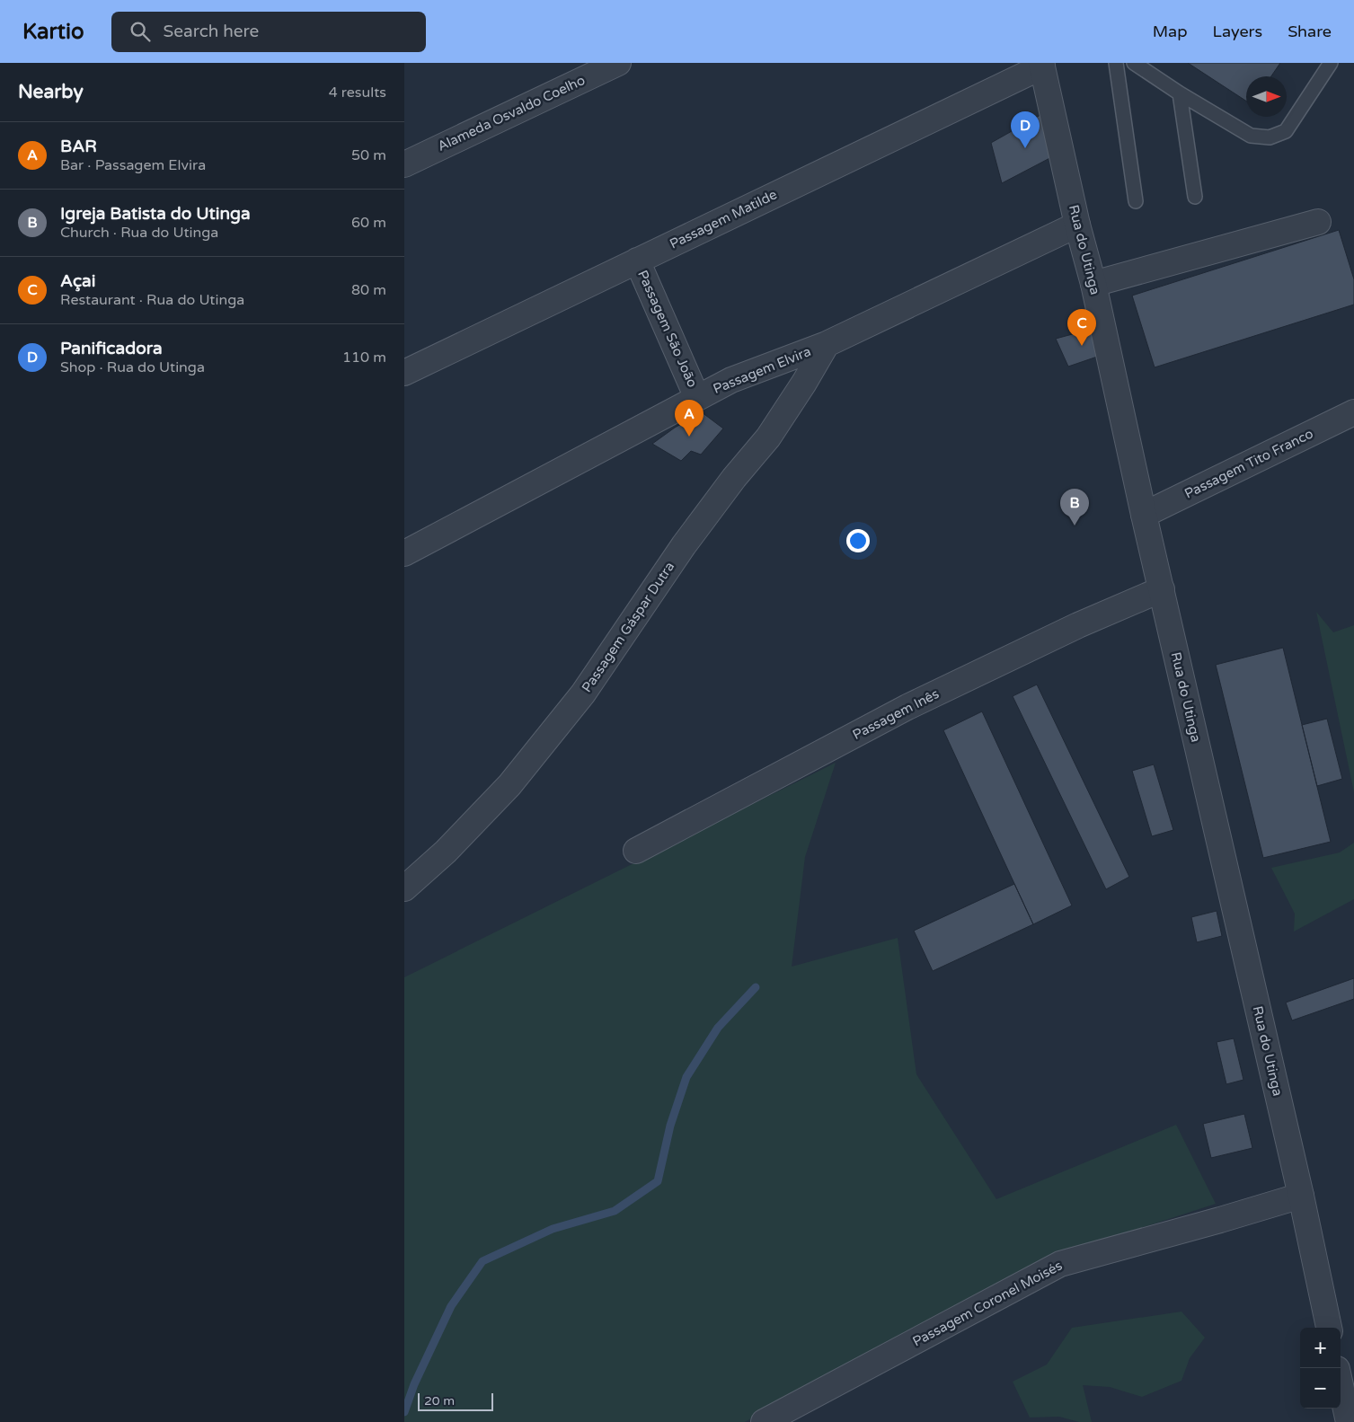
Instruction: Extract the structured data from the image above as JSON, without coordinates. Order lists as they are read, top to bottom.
{
  "streets": {
    "street": [
      "Alameda Osvaldo Coelho",
      "Passagem Matilde",
      "Rua do Utinga",
      "Passagem São João",
      "Passagem Elvira",
      "Passagem Tito Franco",
      "Passagem Gáspar Dutra",
      "Passagem Inês",
      "Passagem Coronel Moisés"
    ]
  },
  "crossings": [
    ["Passagem Matilde", "Rua do Utinga"],
    ["Passagem Matilde", "Passagem São João"],
    ["Rua do Utinga", "Passagem Elvira"],
    ["Rua do Utinga", "Passagem Tito Franco"],
    ["Rua do Utinga", "Passagem Inês"],
    ["Rua do Utinga", "Passagem Coronel Moisés"],
    ["Passagem São João", "Passagem Elvira"],
    ["Passagem Elvira", "Passagem Gáspar Dutra"]
  ],
  "scale_bar": "20 m",
  "north": "right",
  "page": {
    "header": "Kartio",
    "search": "Search here",
    "nav": ["Map", "Layers", "Share"],
    "heading": ["Nearby", "4 results"],
    "pins": [
      "D",
      "C",
      "A",
      "B"
    ],
    "list": [
      {
        "mark": "A",
        "name": "BAR",
        "note": "Bar · Passagem Elvira",
        "value": "50 m"
      },
      {
        "mark": "B",
        "name": "Igreja Batista do Utinga",
        "note": "Church · Rua do Utinga",
        "value": "60 m"
      },
      {
        "mark": "C",
        "name": "Açai",
        "note": "Restaurant · Rua do Utinga",
        "value": "80 m"
      },
      {
        "mark": "D",
        "name": "Panificadora",
        "note": "Shop · Rua do Utinga",
        "value": "110 m"
      }
    ],
    "map_buttons": ["+", "−"],
    "scale": "20 m"
  }
}
